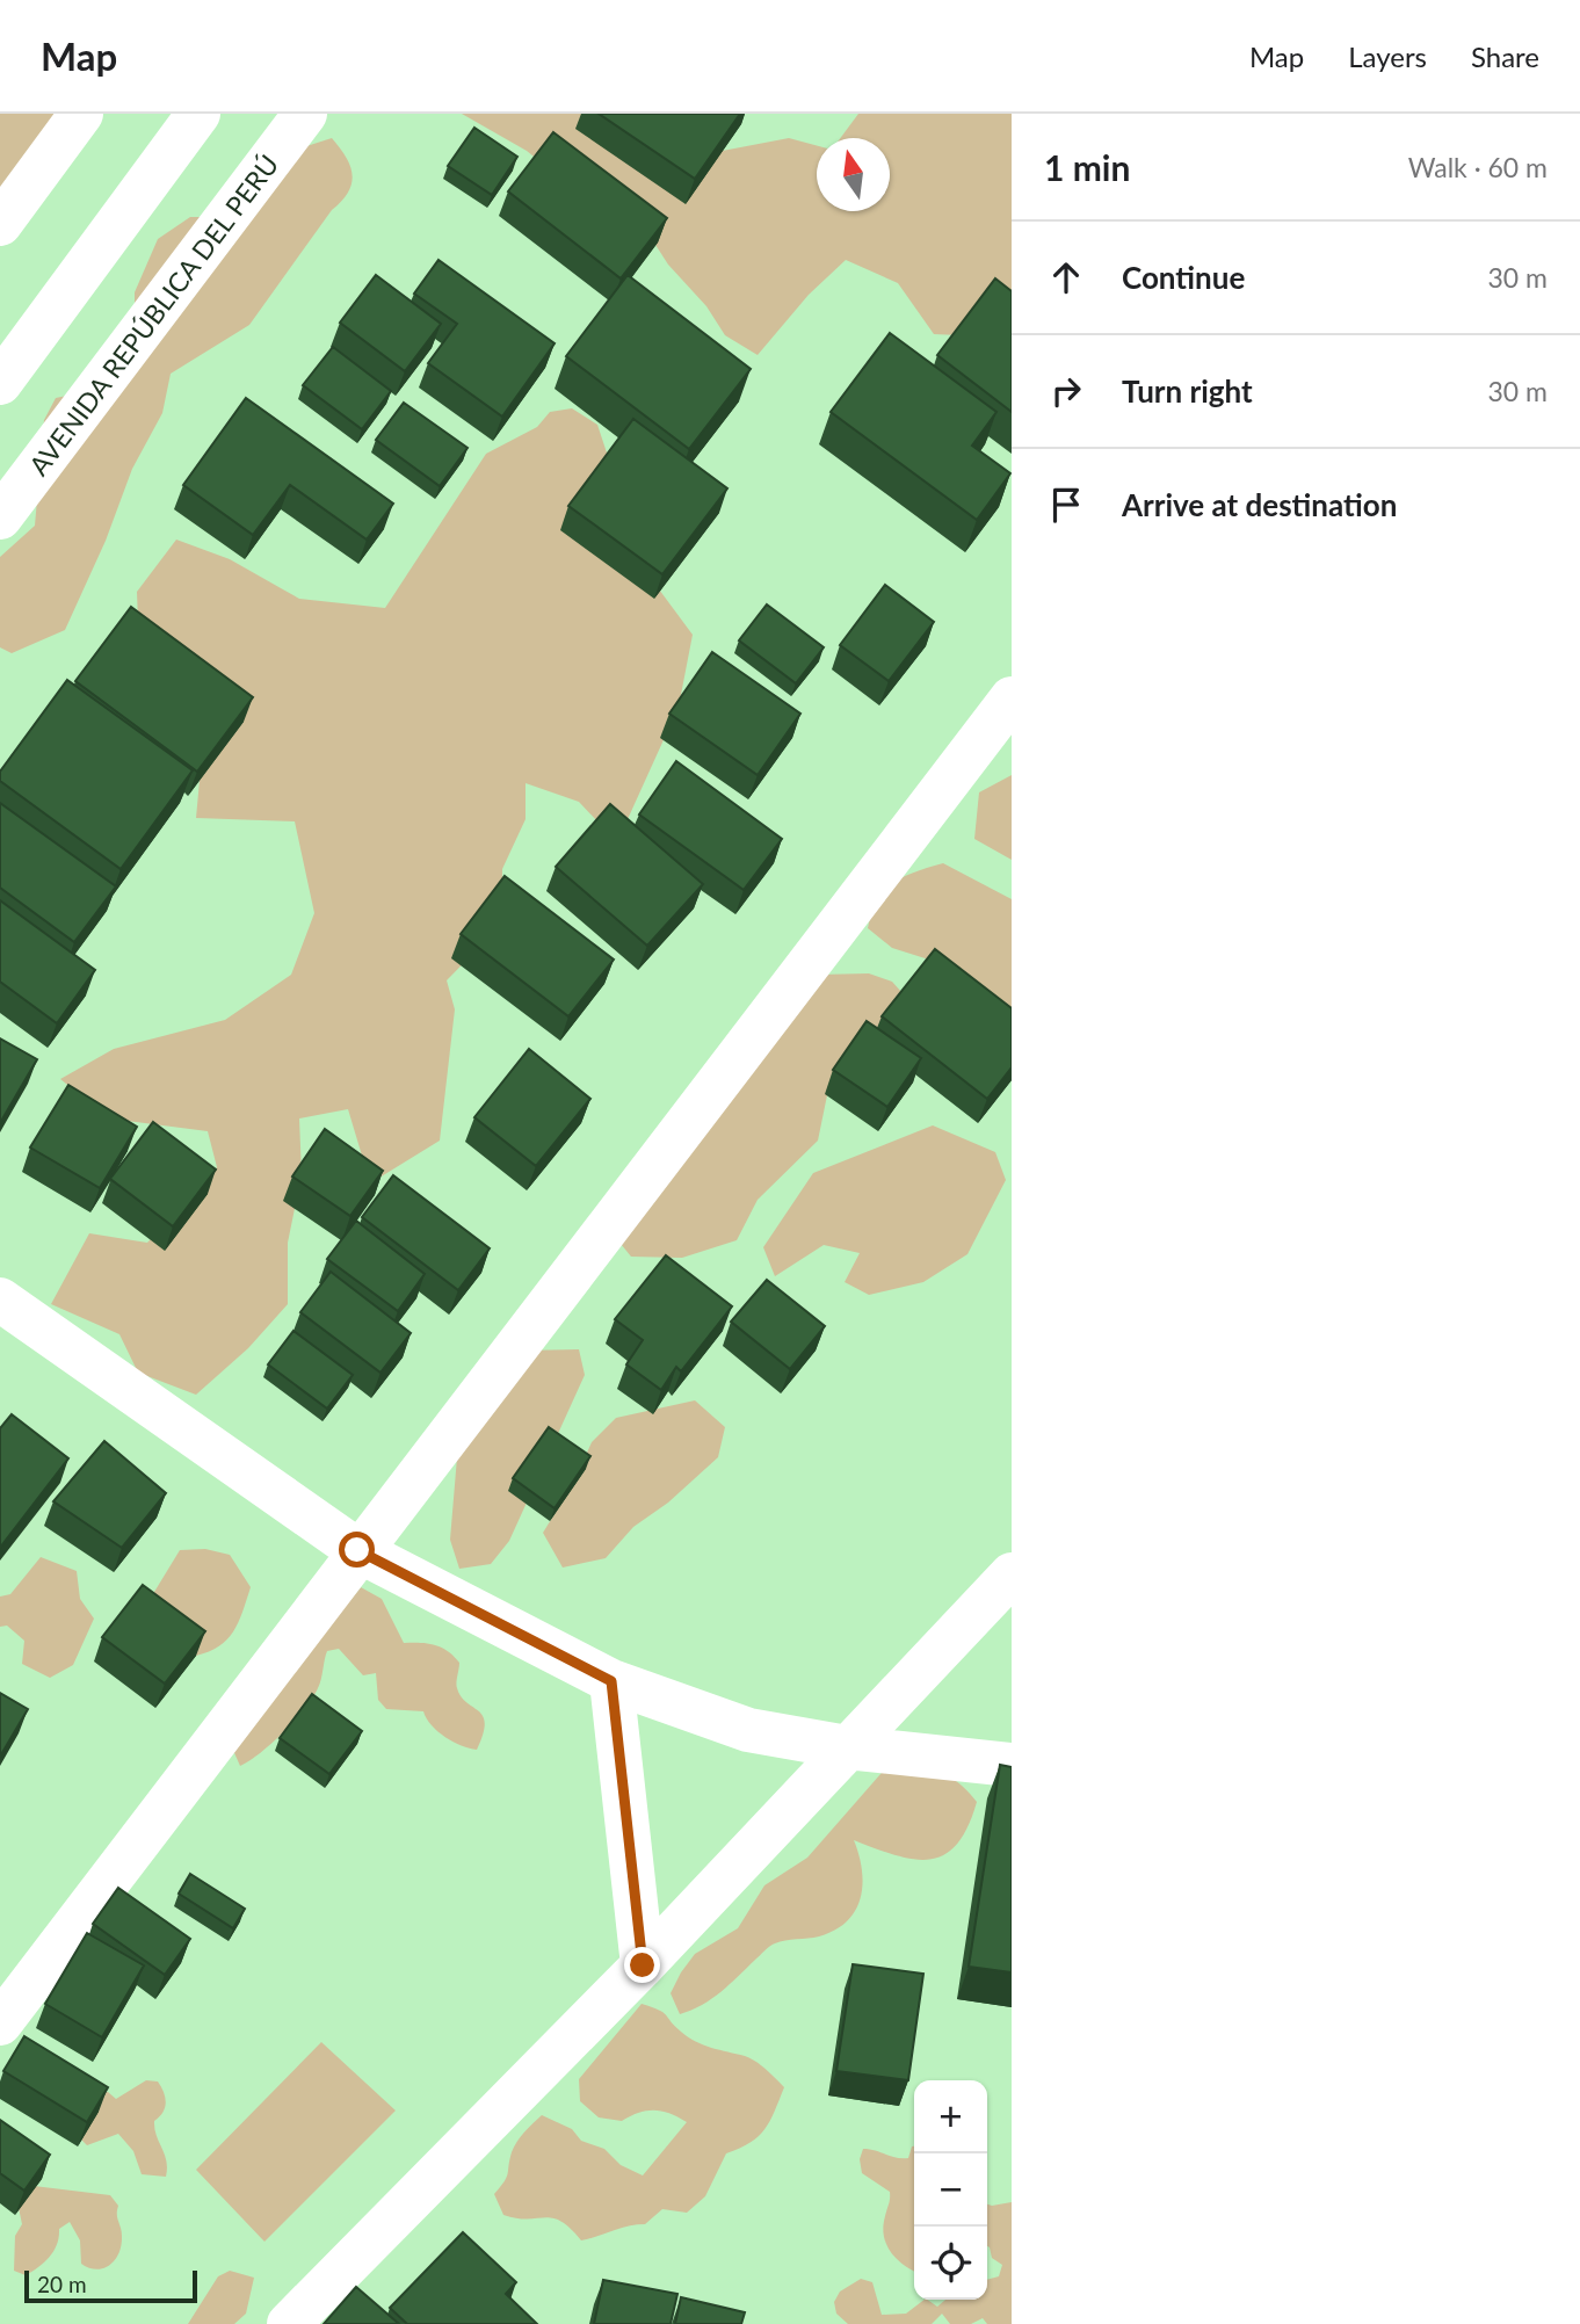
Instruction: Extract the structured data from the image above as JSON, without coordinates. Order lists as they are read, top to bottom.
{
  "streets": {
    "main road": ["AVENIDA REPÚBLICA DEL PERÚ"]
  },
  "scale_bar": "20 m",
  "north": "top",
  "page": {
    "header": "Map",
    "nav": ["Map", "Layers", "Share"],
    "heading": ["1 min", "Walk · 60 m"],
    "list": [
      ["Continue", "30 m"],
      ["Turn right", "30 m"],
      "Arrive at destination"
    ],
    "map_buttons": ["+", "−"],
    "scale": "20 m"
  }
}
